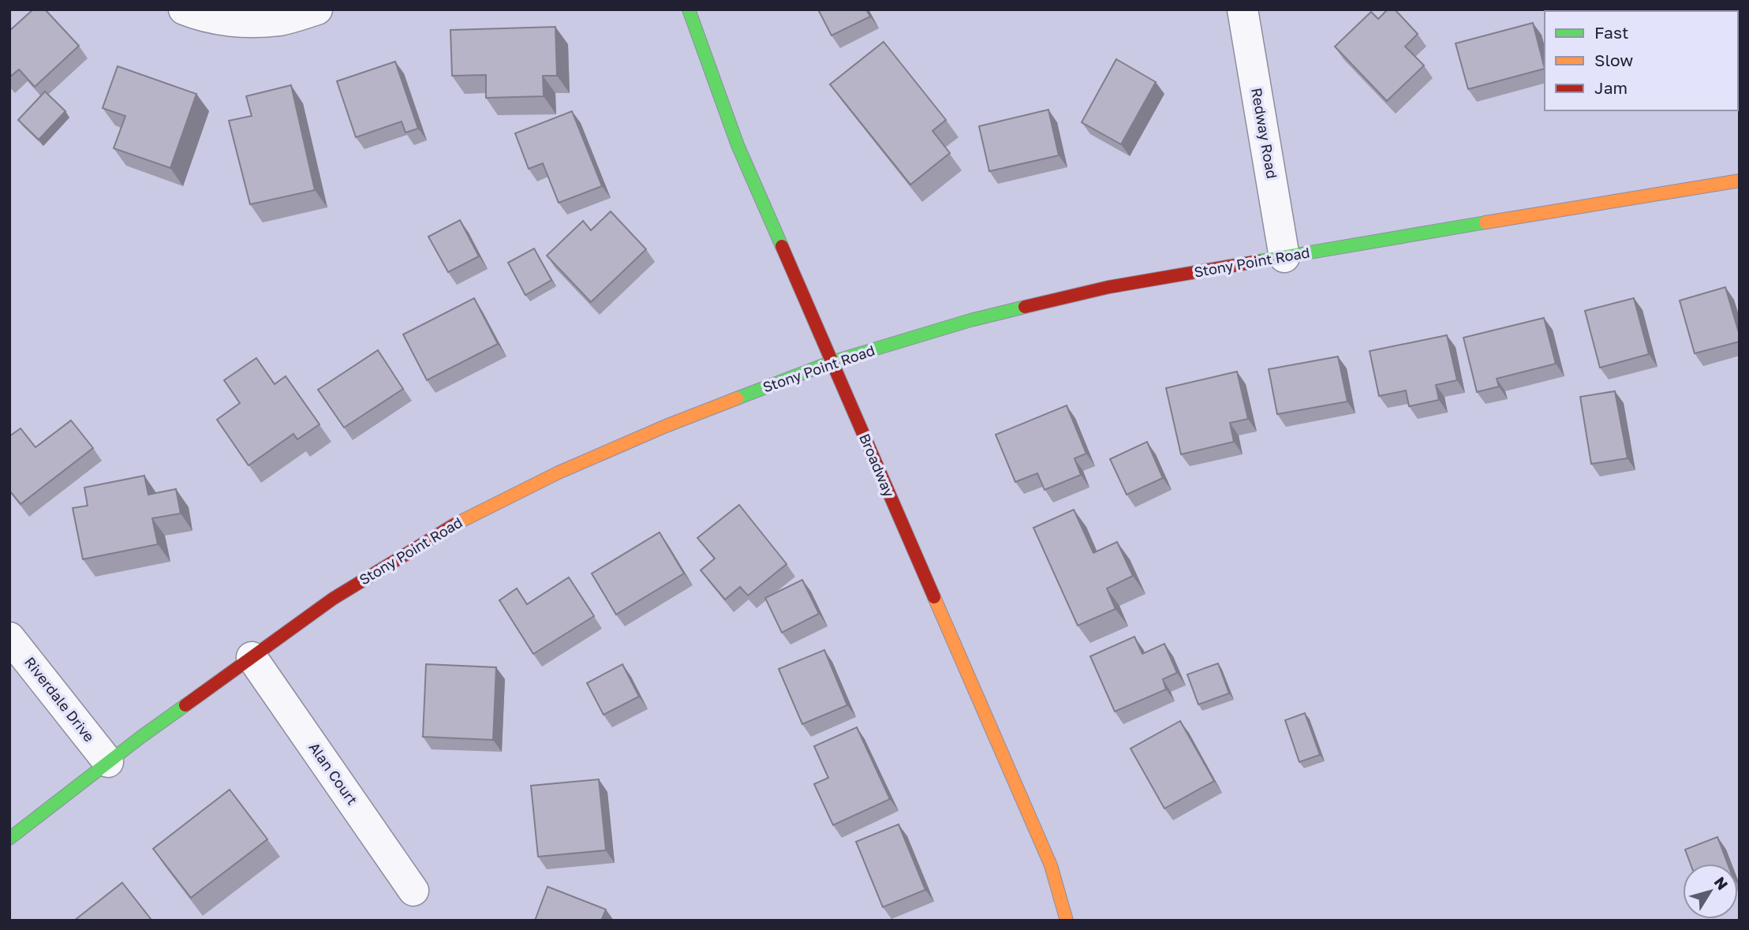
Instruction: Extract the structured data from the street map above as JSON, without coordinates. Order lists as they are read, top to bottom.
{
  "streets": {
    "street": [
      "Redway Road",
      "Stony Point Road",
      "Broadway",
      "Riverdale Drive",
      "Alan Court"
    ]
  },
  "crossings": [
    ["Redway Road", "Stony Point Road"],
    ["Stony Point Road", "Broadway"],
    ["Stony Point Road", "Riverdale Drive"],
    ["Stony Point Road", "Alan Court"]
  ],
  "legend": ["Fast", "Slow", "Jam"],
  "north": "top right"
}
